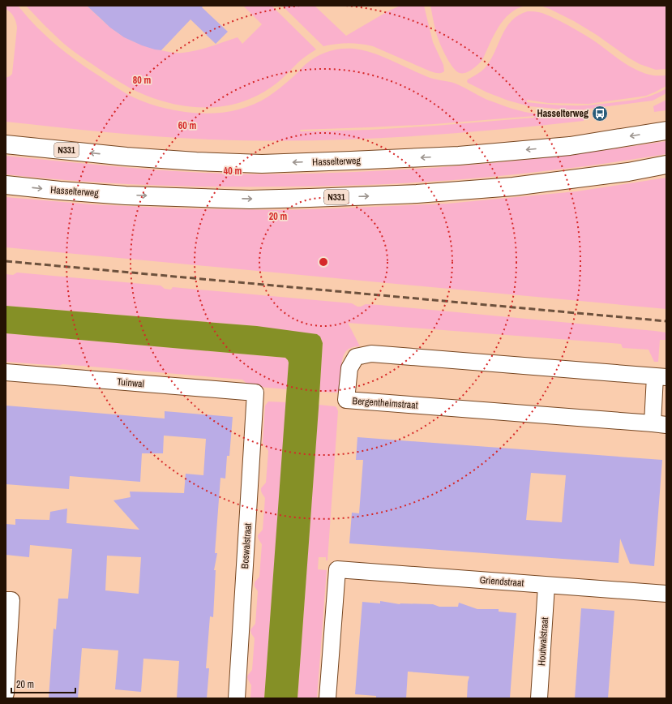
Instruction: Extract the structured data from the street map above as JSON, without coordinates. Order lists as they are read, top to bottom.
{
  "streets": {
    "main road": ["N331", "Hasselterweg"],
    "street": [
      "Tuinwal",
      "Bergentheimstraat",
      "Boswalstraat",
      "Griendstraat",
      "Houtwalstraat"
    ]
  },
  "crossings": [
    ["Tuinwal", "Boswalstraat"],
    ["Griendstraat", "Houtwalstraat"]
  ],
  "places": {
    "bus stop": ["Hasselterweg"]
  },
  "scale_bar": "20 m",
  "rings": [
    "80 m",
    "60 m",
    "40 m",
    "20 m"
  ]
}
